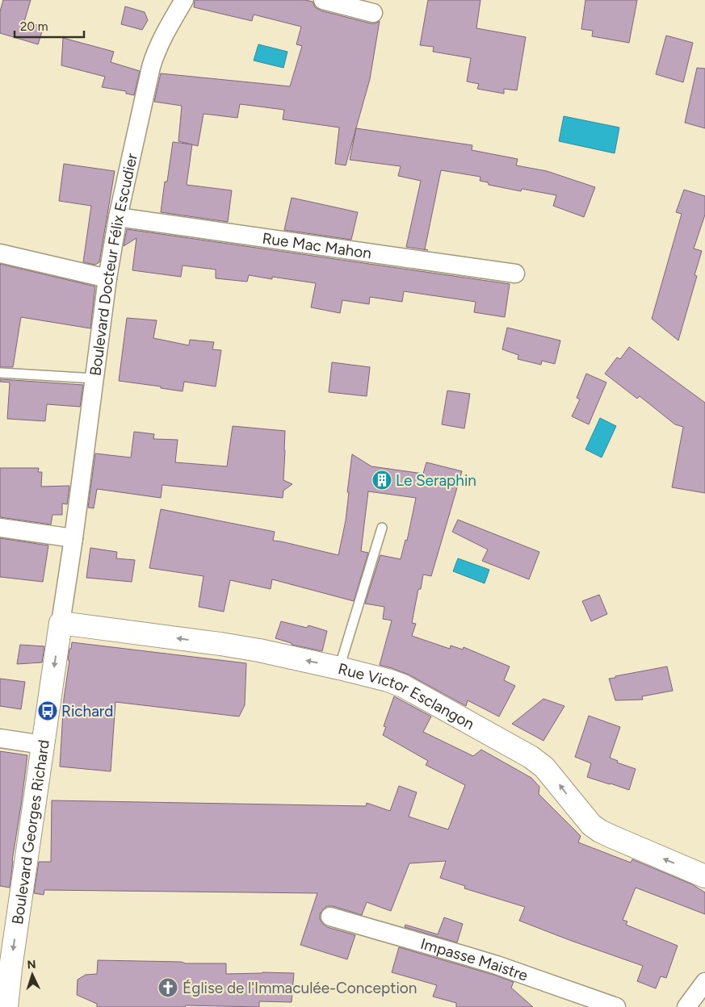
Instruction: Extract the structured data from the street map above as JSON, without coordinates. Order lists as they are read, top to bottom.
{
  "streets": {
    "main road": ["Rue Victor Esclangon", "Boulevard Georges Richard"],
    "street": ["Rue Mac Mahon", "Boulevard Docteur Félix Escudier", "Impasse Maistre"]
  },
  "crossings": [
    ["Rue Mac Mahon", "Boulevard Docteur Félix Escudier"],
    ["Boulevard Docteur Félix Escudier", "Boulevard Georges Richard"],
    ["Rue Victor Esclangon", "Boulevard Georges Richard"]
  ],
  "one_way": ["Rue Victor Esclangon", "Boulevard Georges Richard"],
  "places": {
    "building": ["Le Seraphin"],
    "bus stop": ["Richard"],
    "church": ["Église de l'Immaculée-Conception"]
  },
  "scale_bar": "20 m",
  "north": "top"
}
